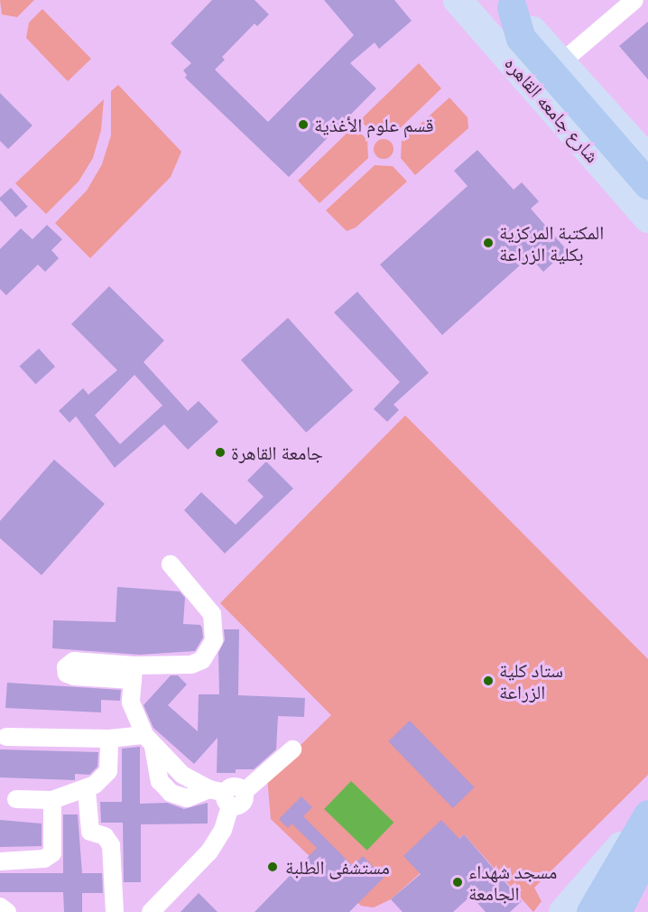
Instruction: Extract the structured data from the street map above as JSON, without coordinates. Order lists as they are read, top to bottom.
{
  "streets": {
    "main road": ["شارع جامعه القاهره"]
  },
  "places": [
    "قسم علوم الأغذية",
    "المكتبة المركزية بكلية الزراعة",
    "جامعة القاهرة",
    "ستاد كلية الزراعة",
    "مستشفى الطلبة",
    "مسجد شهداء الجامعة"
  ]
}
